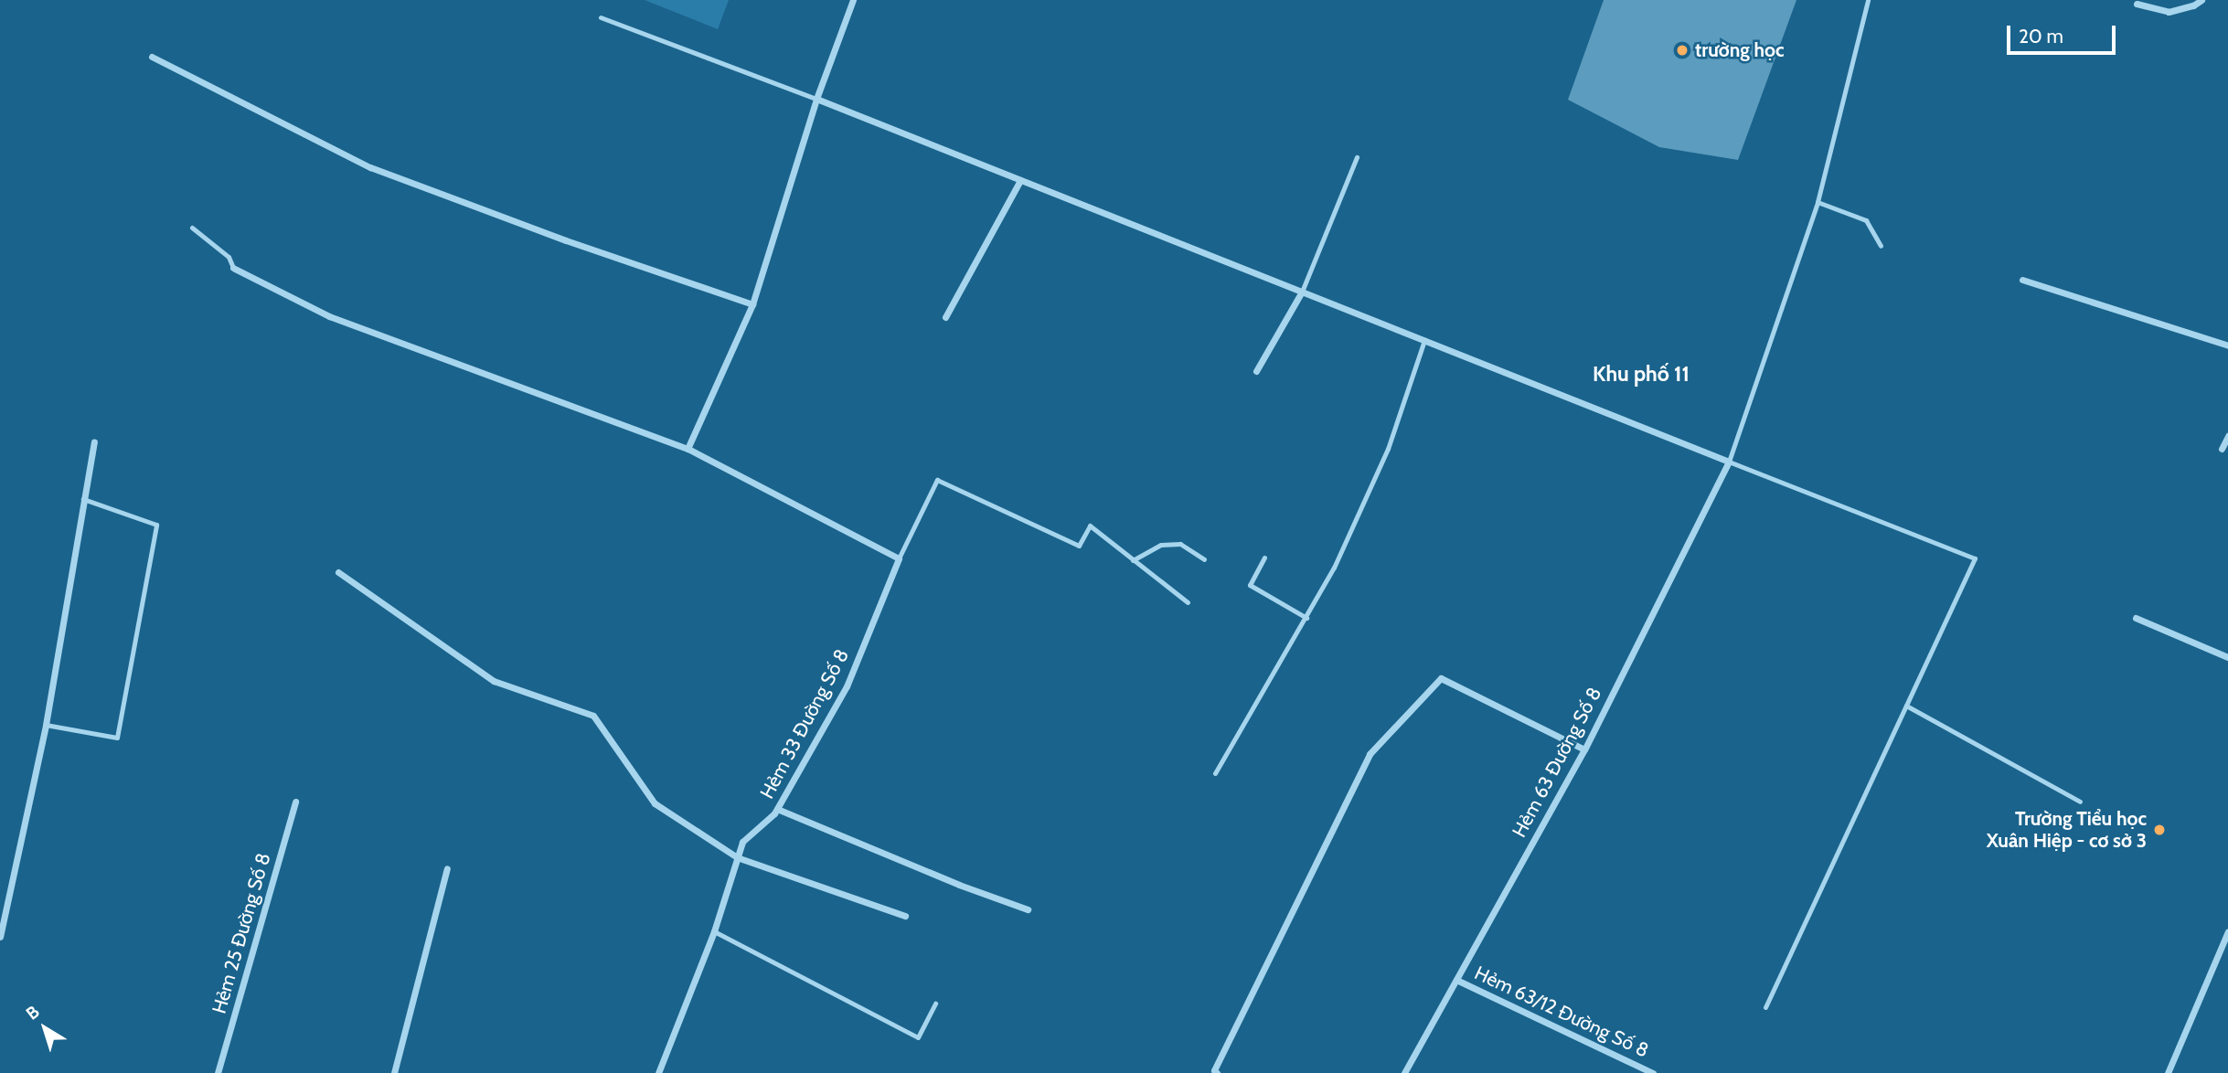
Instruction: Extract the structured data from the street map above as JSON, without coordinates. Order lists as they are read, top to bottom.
{
  "streets": {
    "street": [
      "Hẻm 33 Đường Số 8",
      "Hẻm 63 Đường Số 8",
      "Hẻm 25 Đường Số 8",
      "Hẻm 63/12 Đường Số 8"
    ]
  },
  "crossings": [
    ["Hẻm 63 Đường Số 8", "Hẻm 63/12 Đường Số 8"]
  ],
  "districts": ["Khu phố 11"],
  "places": ["trường học", "Trường Tiểu học Xuân Hiệp - cơ sở 3"],
  "scale_bar": "20 m",
  "north": "top left"
}
